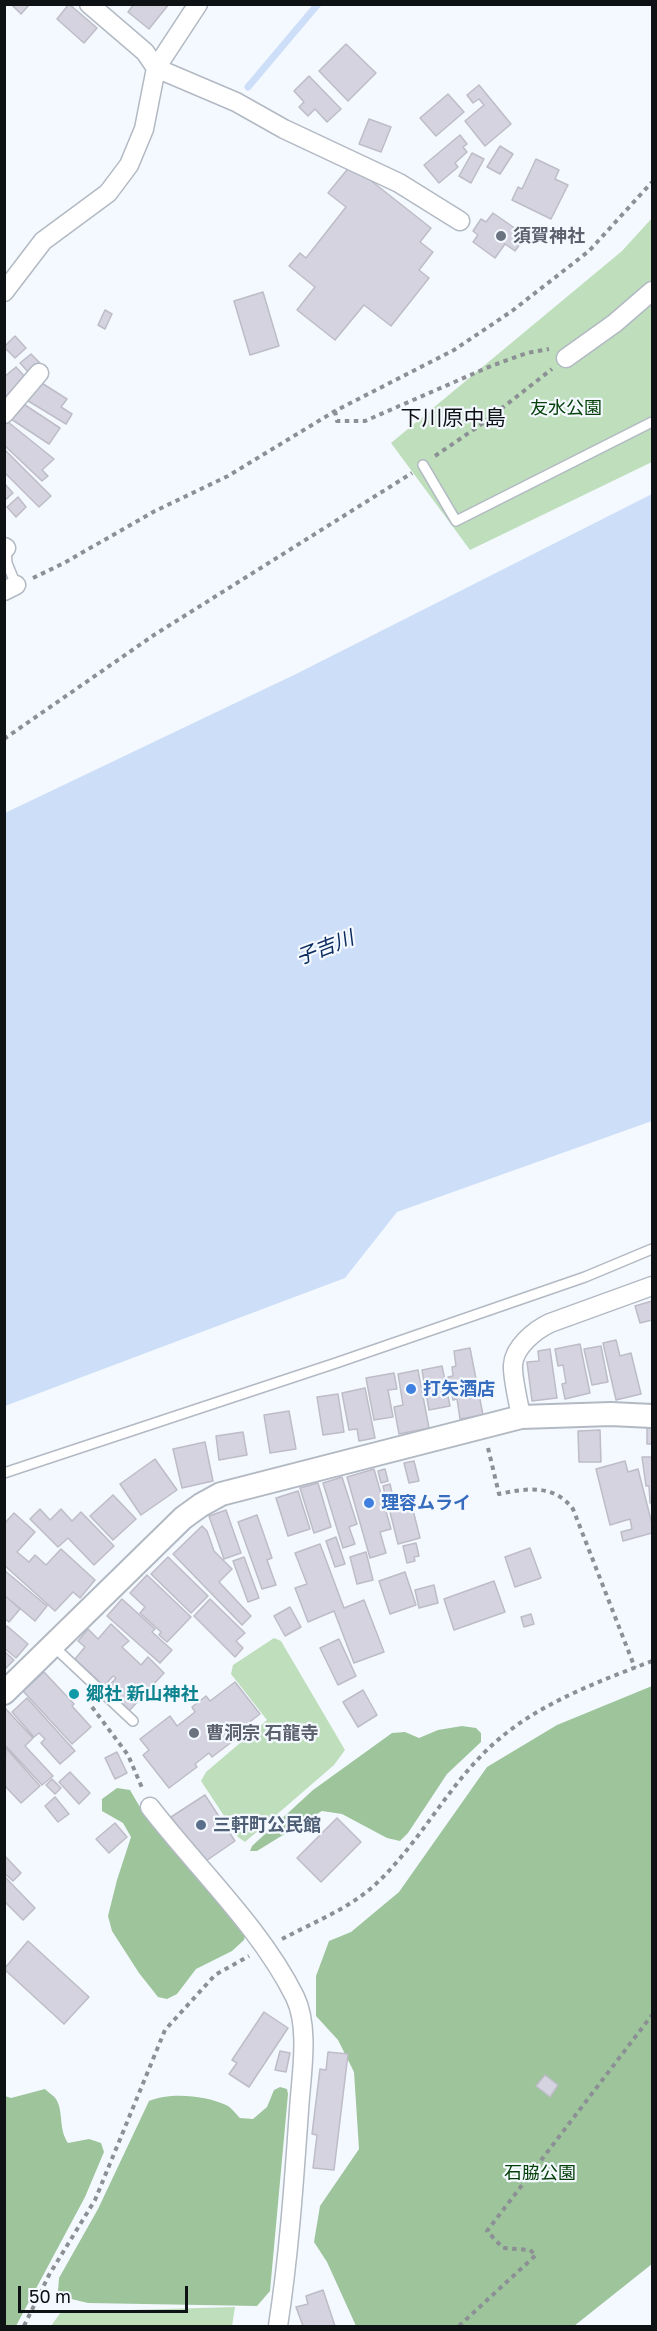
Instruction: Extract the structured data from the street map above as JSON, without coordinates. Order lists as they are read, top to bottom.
{
  "districts": ["下川原中島"],
  "water": ["子吉川"],
  "parks": ["友水公園", "石脇公園"],
  "places": [
    "須賀神社",
    "打矢酒店",
    "理容ムライ",
    "郷社 新山神社",
    "曹洞宗 石龍寺",
    "三軒町公民館"
  ],
  "scale_bar": "50 m"
}
